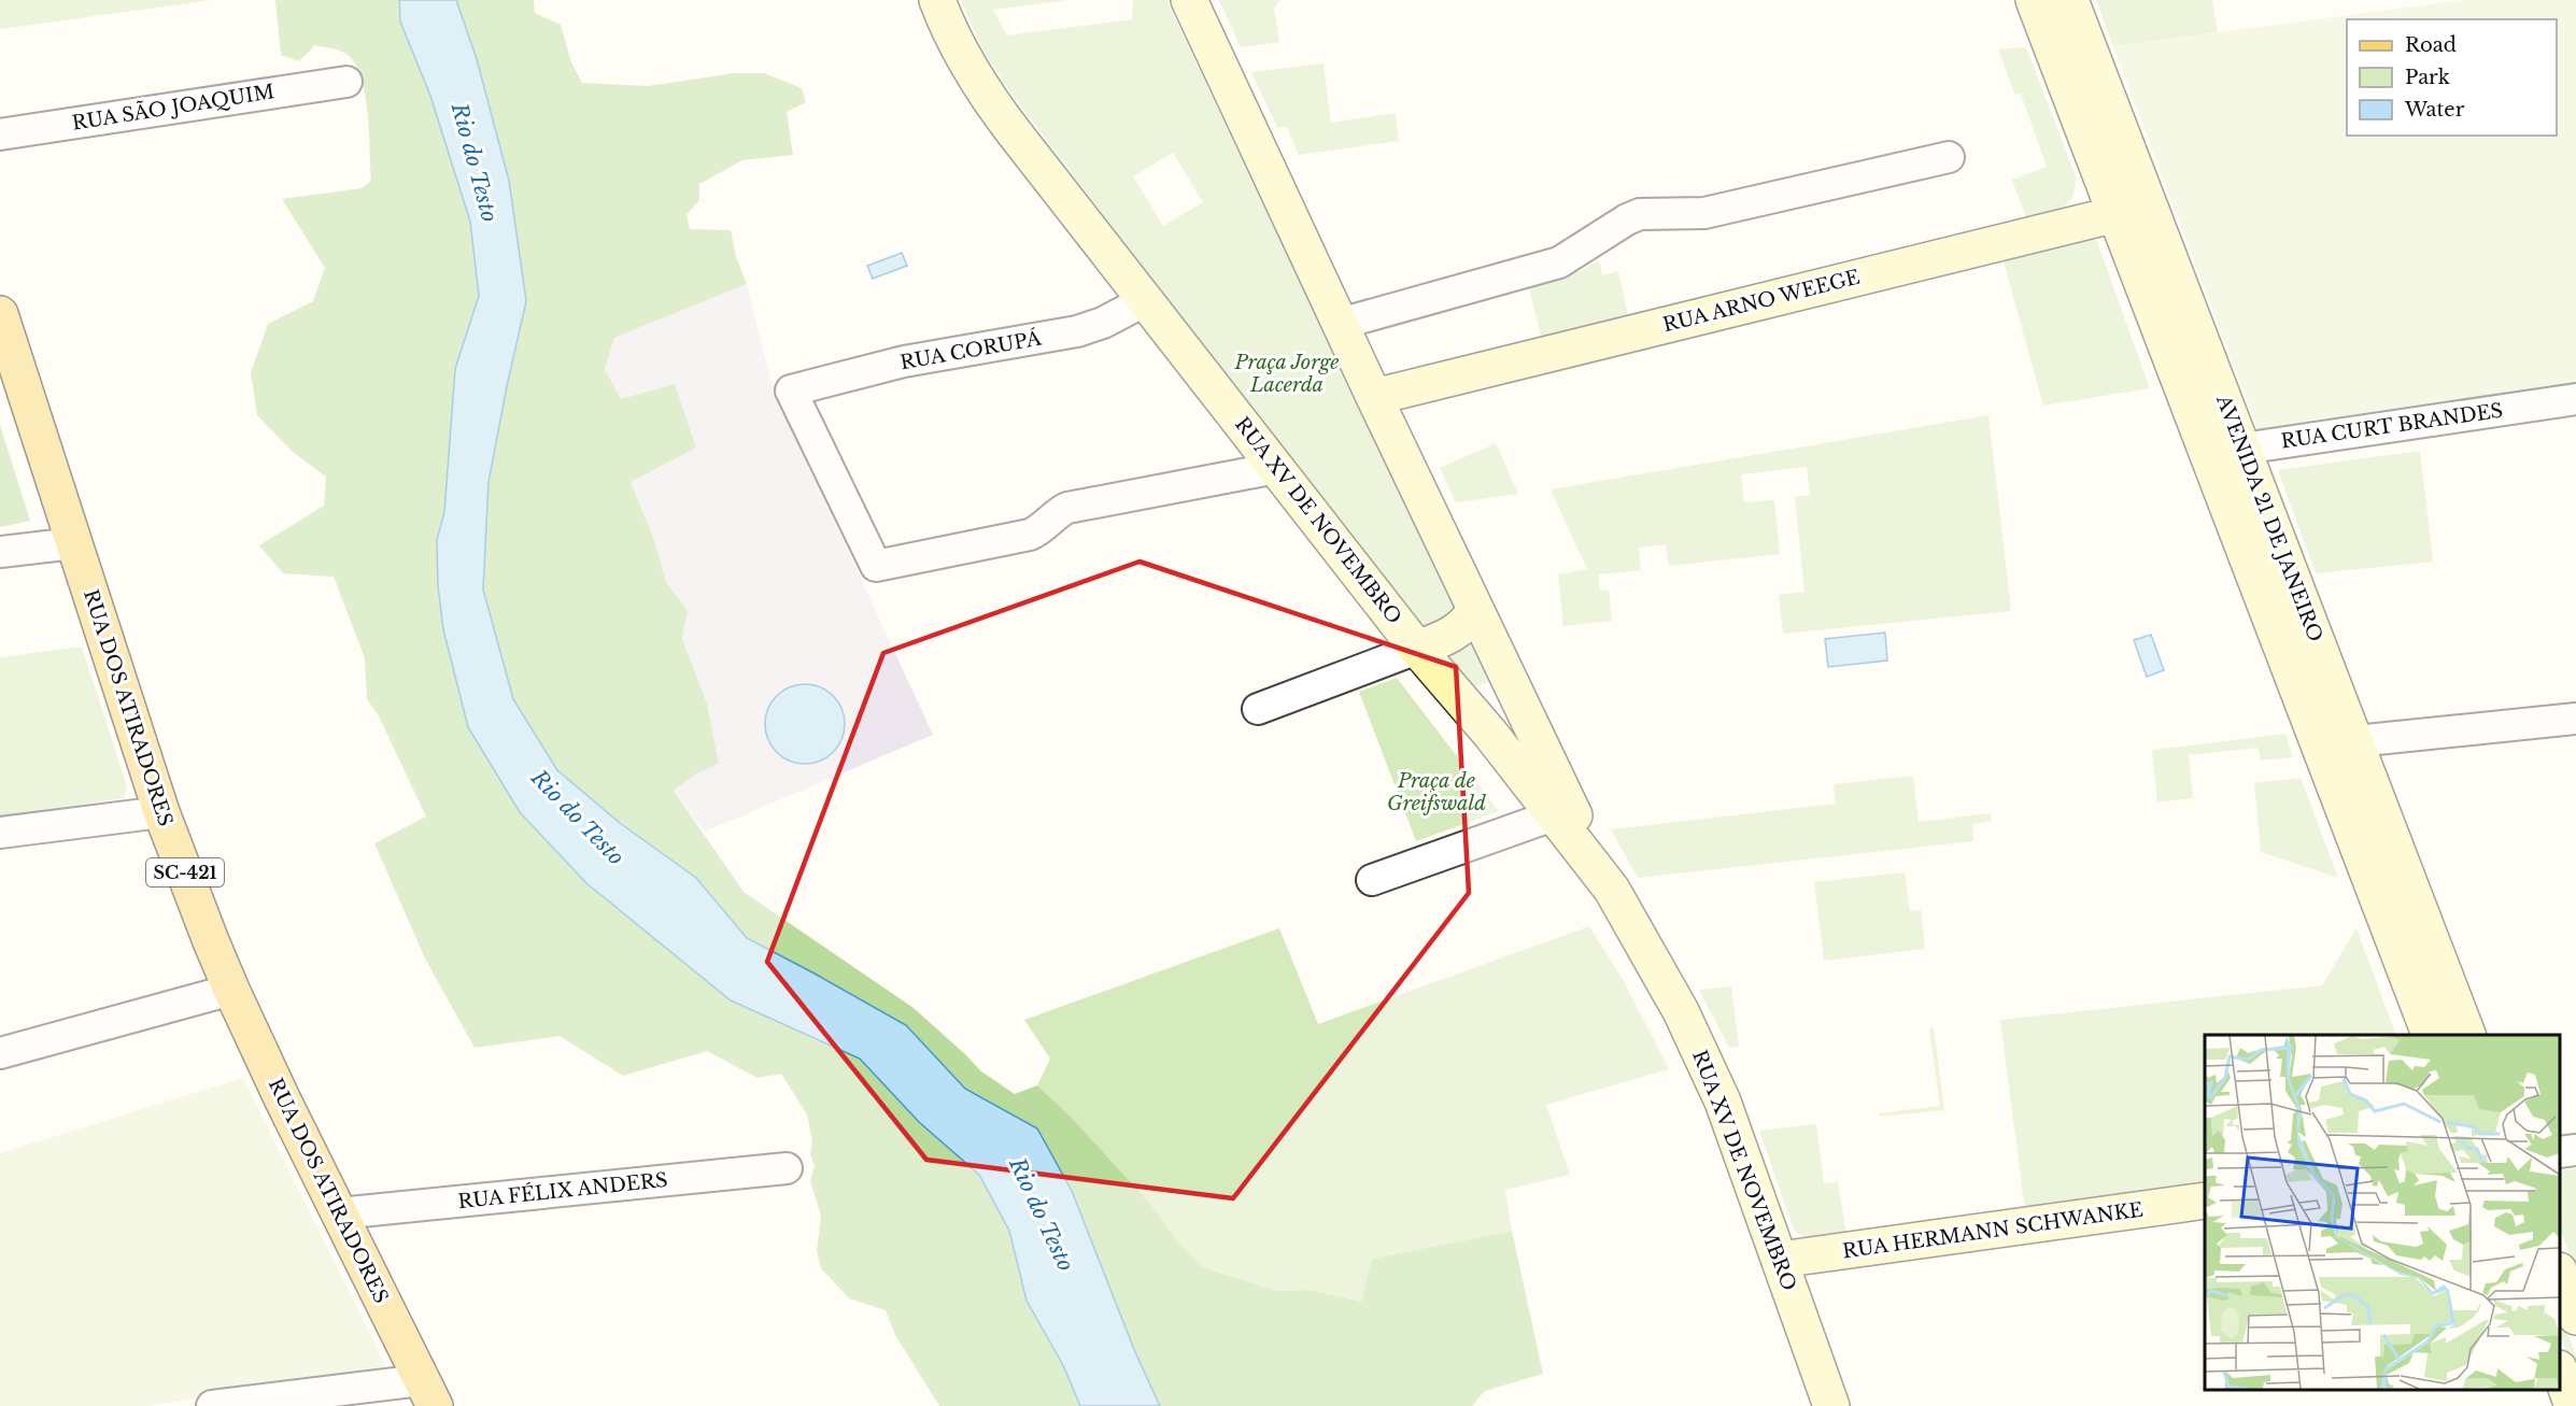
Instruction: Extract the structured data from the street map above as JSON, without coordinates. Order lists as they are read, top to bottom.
{
  "streets": {
    "main road": [
      "RUA ARNO WEEGE",
      "AVENIDA 21 DE JANEIRO",
      "RUA XV DE NOVEMBRO",
      "RUA DOS ATIRADORES",
      "SC-421",
      "RUA HERMANN SCHWANKE"
    ],
    "street": [
      "RUA SÃO JOAQUIM",
      "RUA CORUPÁ",
      "RUA CURT BRANDES",
      "RUA FÉLIX ANDERS"
    ]
  },
  "crossings": [
    ["RUA ARNO WEEGE", "AVENIDA 21 DE JANEIRO"],
    ["RUA ARNO WEEGE", "RUA XV DE NOVEMBRO"],
    ["RUA CORUPÁ", "RUA XV DE NOVEMBRO"],
    ["RUA CURT BRANDES", "AVENIDA 21 DE JANEIRO"],
    ["RUA XV DE NOVEMBRO", "RUA HERMANN SCHWANKE"],
    ["RUA DOS ATIRADORES", "RUA FÉLIX ANDERS"]
  ],
  "water": ["Rio do Testo"],
  "parks": ["Praça Jorge Lacerda", "Praça de Greifswald"],
  "legend": ["Road", "Park", "Water"]
}
